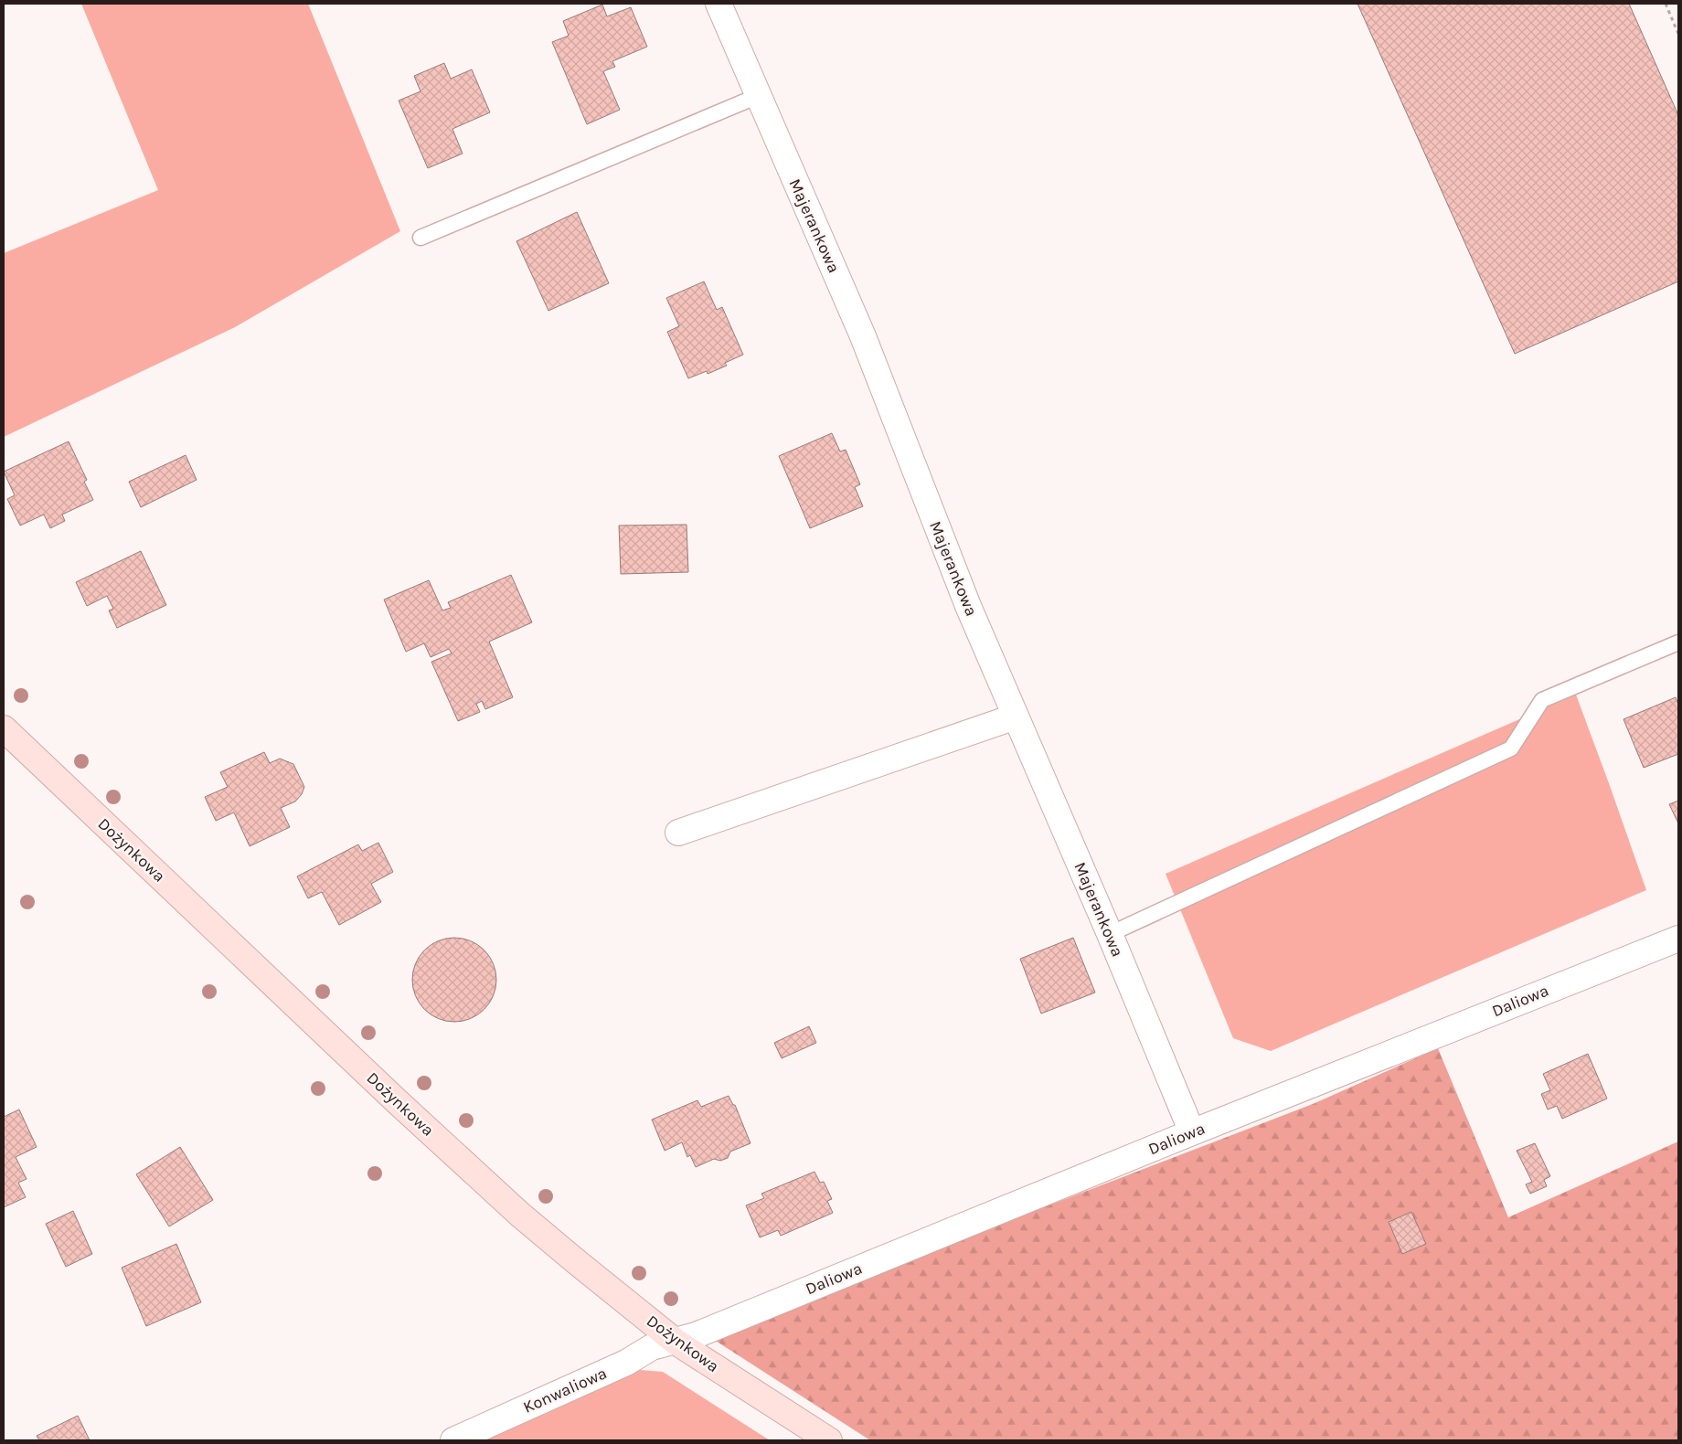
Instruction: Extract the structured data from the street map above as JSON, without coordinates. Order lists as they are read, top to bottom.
{
  "streets": {
    "street": [
      "Majerankowa",
      "Dożynkowa",
      "Daliowa",
      "Konwaliowa"
    ]
  },
  "crossings": [
    ["Majerankowa", "Daliowa"],
    ["Dożynkowa", "Daliowa"],
    ["Dożynkowa", "Konwaliowa"],
    ["Daliowa", "Konwaliowa"]
  ]
}
